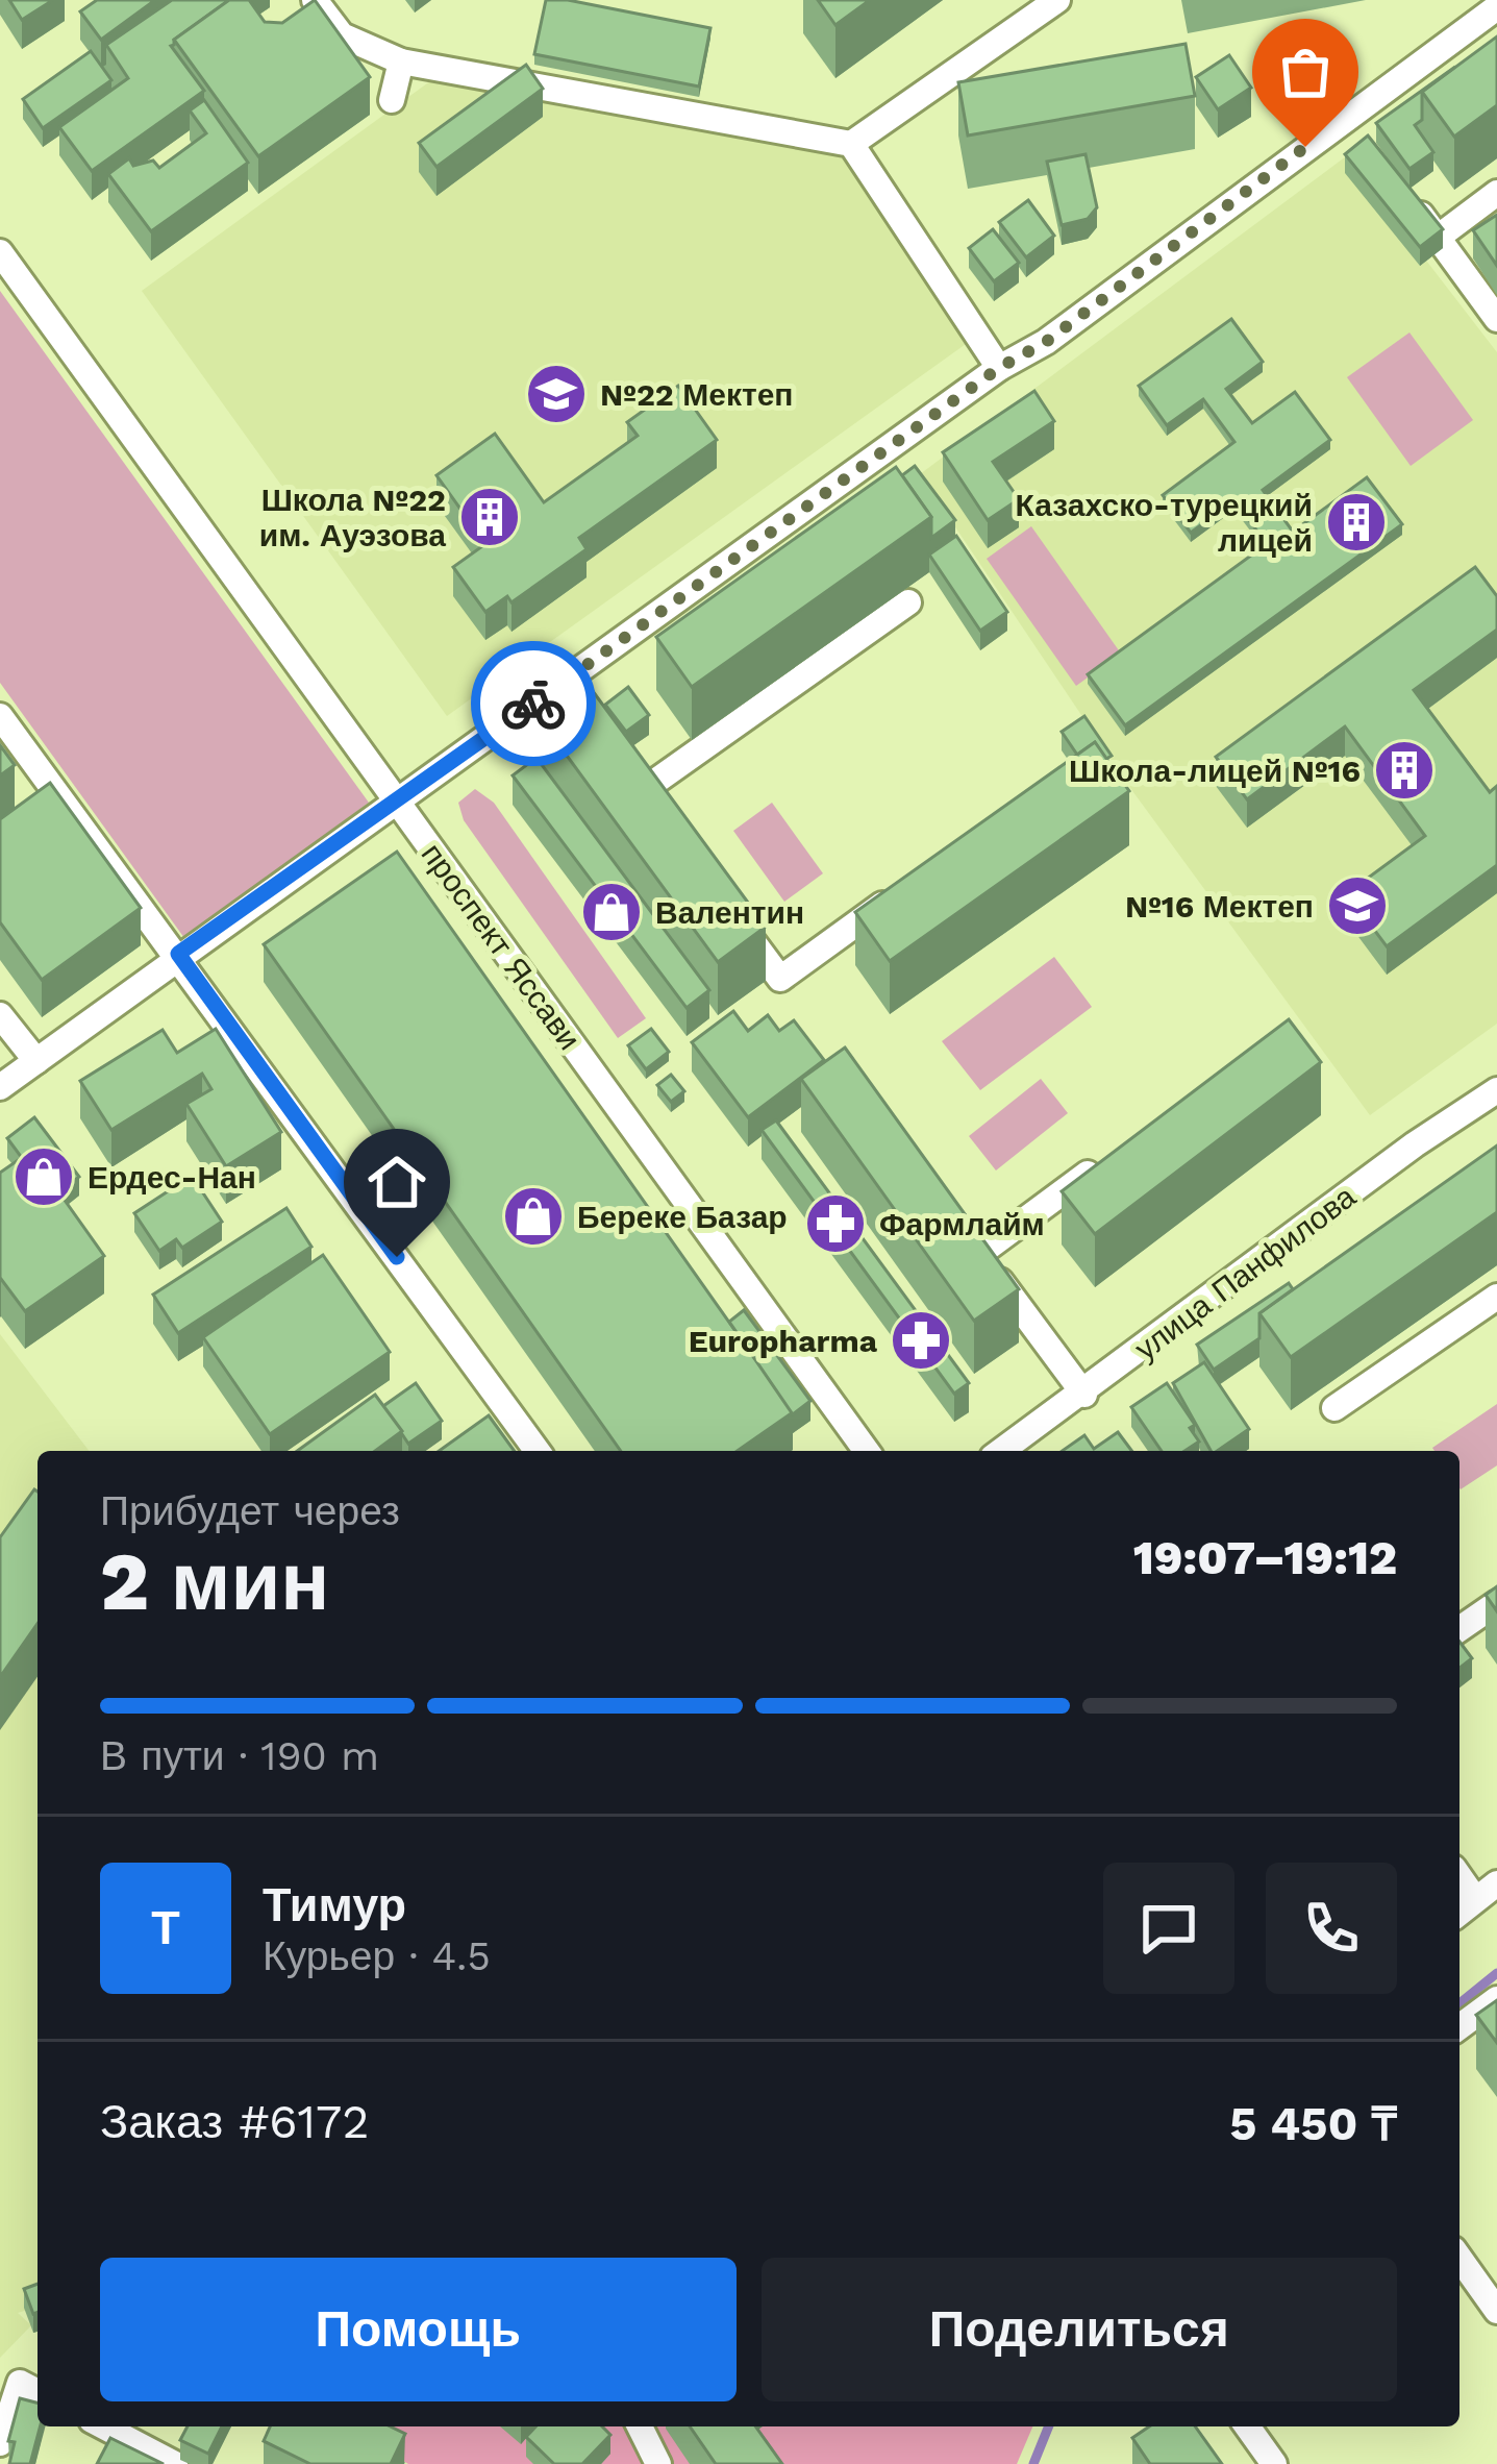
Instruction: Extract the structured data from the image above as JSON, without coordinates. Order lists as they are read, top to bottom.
{
  "streets": {
    "street": ["проспект Яссави", "улица Панфилова"]
  },
  "places": {
    "school or university": ["№22 Мектеп", "№16 Мектеп"],
    "building": ["Школа №22 им. Ауэзова", "Казахско-турецкий лицей", "Школа-лицей №16"],
    "shop": ["Валентин", "Ердес-Нан", "Береке Базар"],
    "pharmacy": ["Фармлайм", "Europharma"]
  },
  "page": {
    "heading": ["2 мин", "Прибудет через", "19:07–19:12"],
    "panel": [
      "Тимур",
      "Курьер · 4.5",
      "Заказ #6172",
      "5 450 ₸"
    ],
    "bar": "В пути · 190 m",
    "round": "Т",
    "buttons": ["Помощь", "Поделиться"]
  }
}
